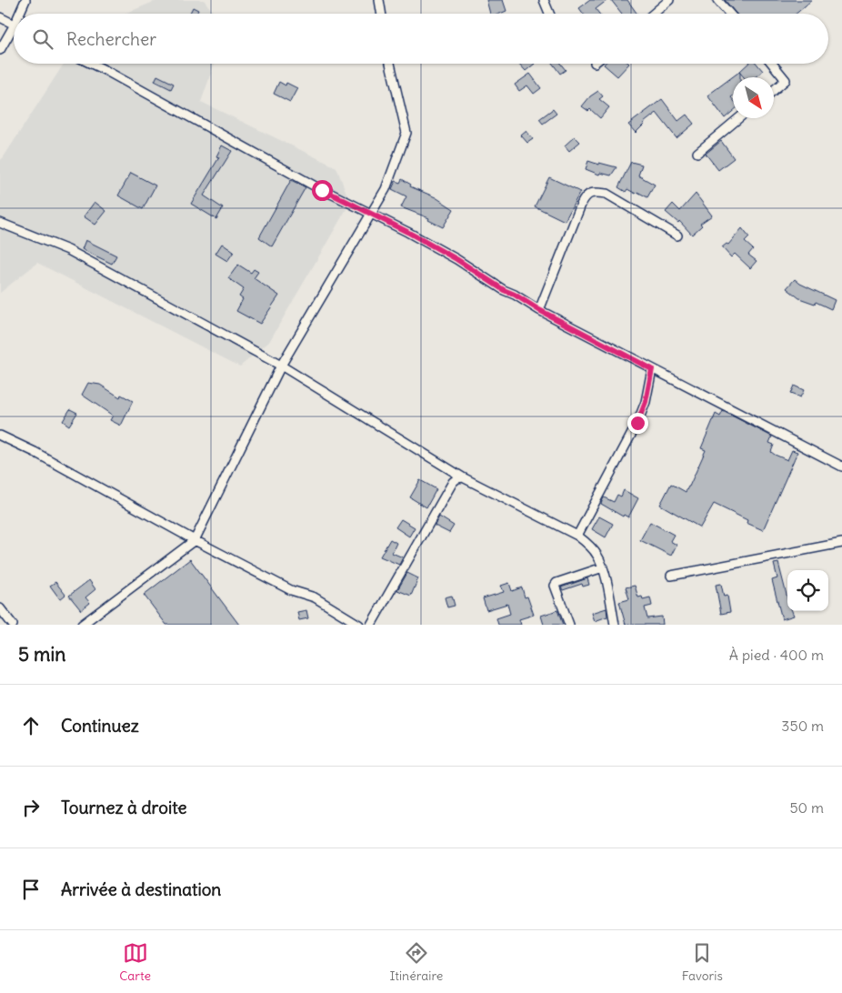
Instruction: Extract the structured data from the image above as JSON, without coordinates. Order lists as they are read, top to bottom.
{
  "north": "bottom right",
  "page": {
    "search": "Rechercher",
    "heading": ["5 min", "À pied · 400 m"],
    "list": [
      ["Continuez", "350 m"],
      ["Tournez à droite", "50 m"],
      "Arrivée à destination"
    ],
    "nav": ["Carte", "Itinéraire", "Favoris"]
  }
}
